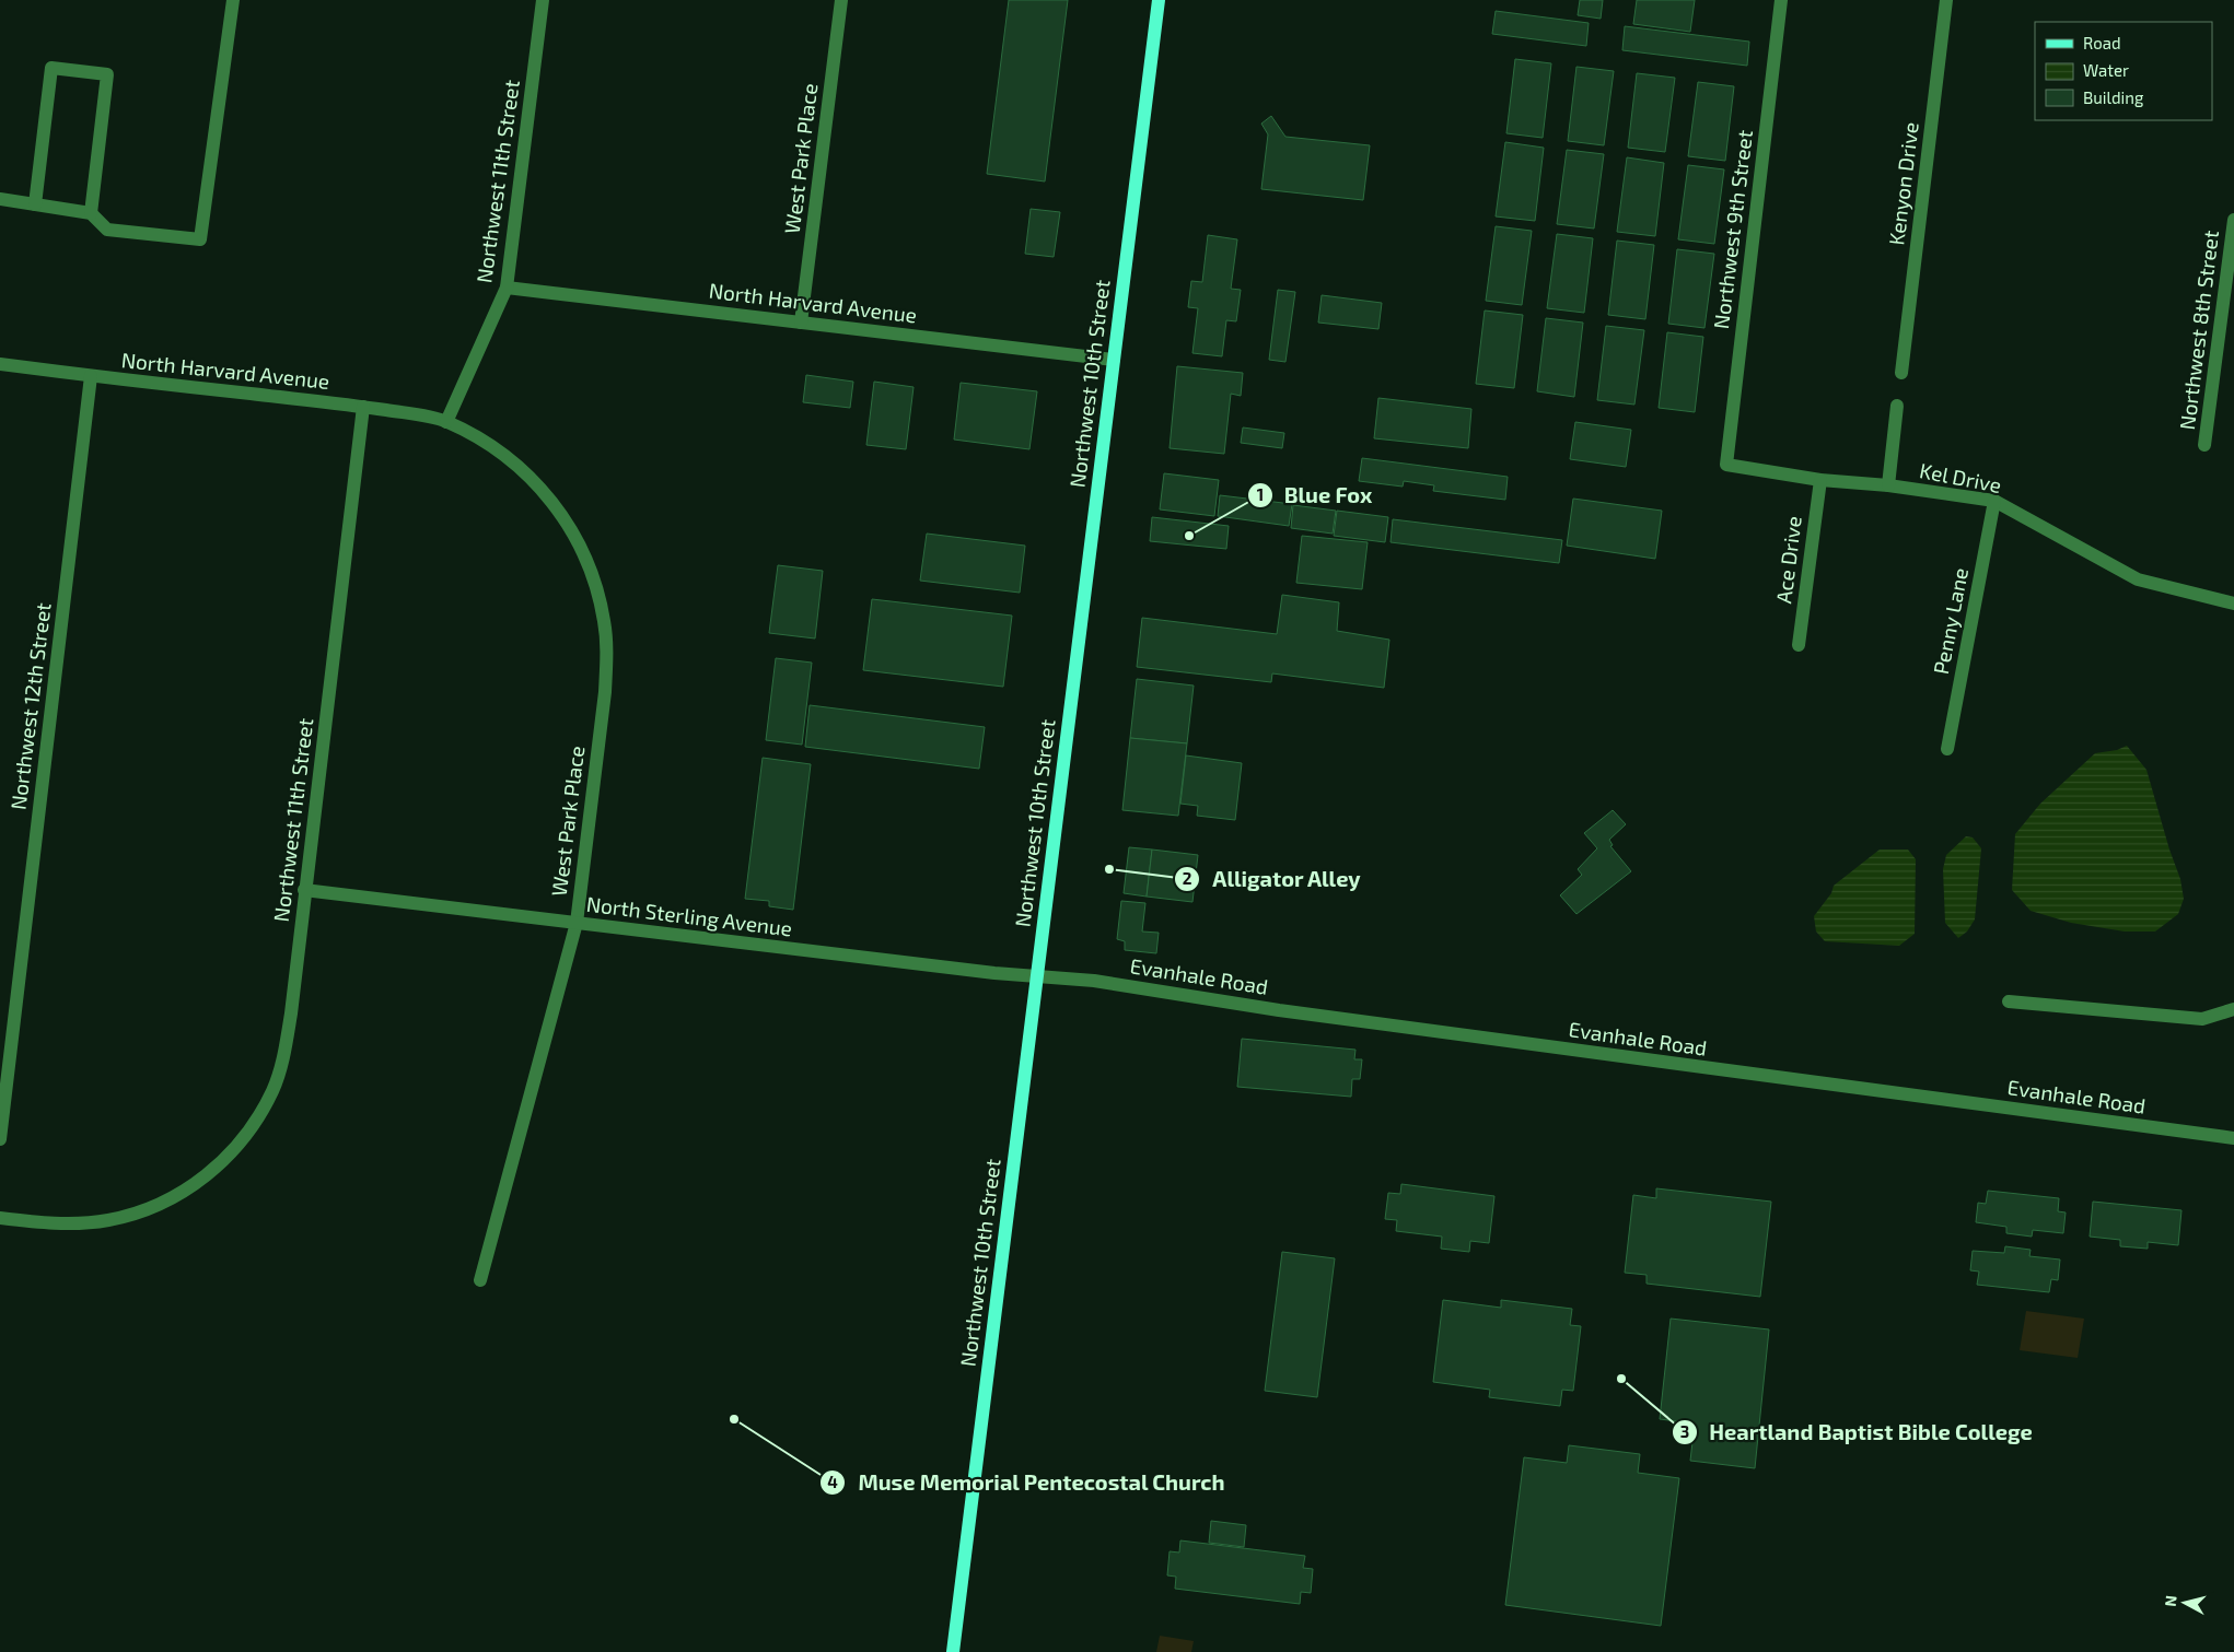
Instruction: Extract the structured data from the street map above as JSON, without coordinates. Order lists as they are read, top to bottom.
{
  "streets": {
    "main road": ["Northwest 10th Street"],
    "street": [
      "West Park Place",
      "Northwest 11th Street",
      "Kenyon Drive",
      "Northwest 9th Street",
      "North Harvard Avenue",
      "Northwest 8th Street",
      "Kel Drive",
      "Ace Drive",
      "Penny Lane",
      "Northwest 12th Street",
      "North Sterling Avenue",
      "Evanhale Road"
    ]
  },
  "crossings": [
    ["West Park Place", "Northwest 11th Street"],
    ["West Park Place", "North Harvard Avenue"],
    ["West Park Place", "North Sterling Avenue"],
    ["Northwest 11th Street", "North Harvard Avenue"],
    ["Northwest 11th Street", "North Sterling Avenue"],
    ["Northwest 9th Street", "Kel Drive"],
    ["North Harvard Avenue", "Northwest 10th Street"],
    ["North Harvard Avenue", "Northwest 12th Street"],
    ["Northwest 10th Street", "North Sterling Avenue"],
    ["Northwest 10th Street", "Evanhale Road"],
    ["Kel Drive", "Ace Drive"],
    ["Kel Drive", "Penny Lane"],
    ["North Sterling Avenue", "Evanhale Road"]
  ],
  "places": [
    "Blue Fox",
    "Alligator Alley",
    "Heartland Baptist Bible College",
    "Muse Memorial Pentecostal Church"
  ],
  "legend": ["Road", "Water", "Building"],
  "north": "left"
}
